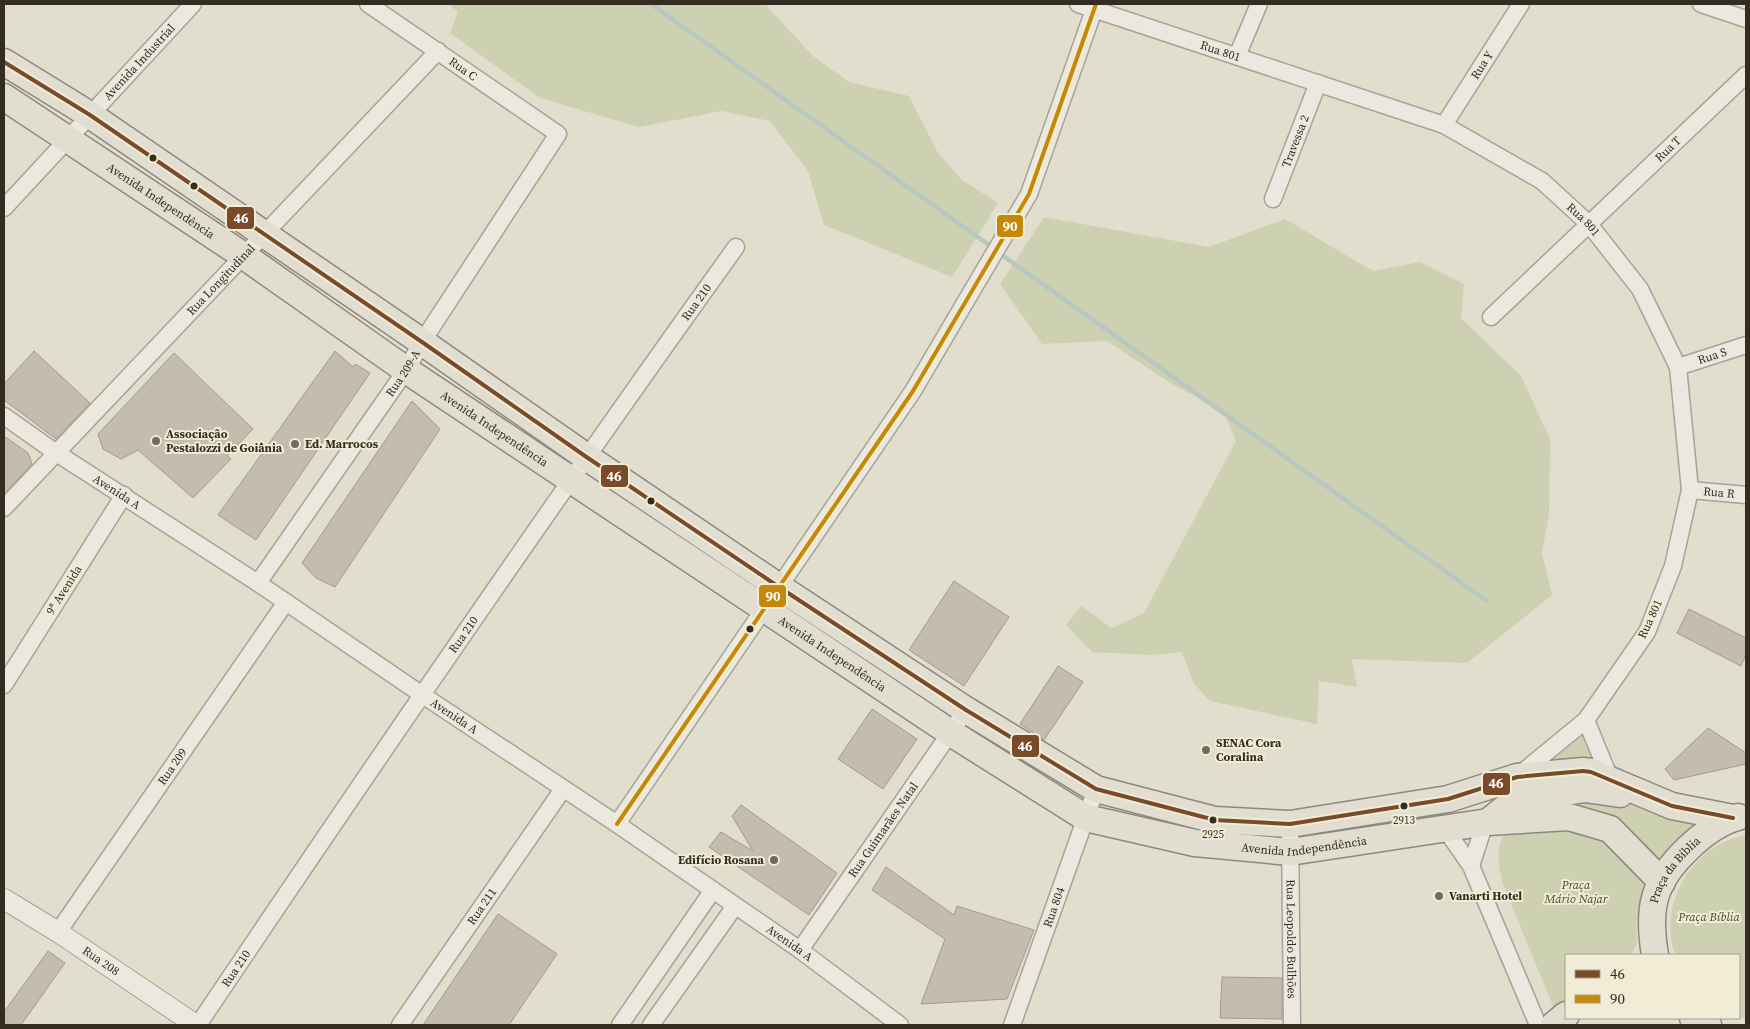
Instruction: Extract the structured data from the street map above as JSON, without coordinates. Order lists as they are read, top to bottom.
{
  "streets": {
    "main road": ["Avenida Independência", "Praça da Bíblia"],
    "street": [
      "Rua 801",
      "Avenida Industrial",
      "Rua Y",
      "Rua C",
      "Travessa 2",
      "Rua T",
      "Rua Longitudinal",
      "Rua 210",
      "Rua S",
      "Rua 209-A",
      "Avenida A",
      "Rua R",
      "9ª Avenida",
      "Rua 209",
      "Rua Guimarães Natal",
      "Rua 211",
      "Rua 804",
      "Rua Leopoldo Bulhões",
      "Rua 208"
    ]
  },
  "crossings": [
    ["Rua 801", "Rua Y"],
    ["Rua 801", "Travessa 2"],
    ["Rua 801", "Rua T"],
    ["Rua 801", "Avenida Independência"],
    ["Rua 801", "Rua S"],
    ["Rua 801", "Rua R"],
    ["Avenida Industrial", "Avenida Independência"],
    ["Rua C", "Rua Longitudinal"],
    ["Rua C", "Rua 209-A"],
    ["Avenida Independência", "Rua Longitudinal"],
    ["Avenida Independência", "Rua 210"],
    ["Avenida Independência", "Rua 209-A"],
    ["Avenida Independência", "Rua Guimarães Natal"],
    ["Avenida Independência", "Praça da Bíblia"],
    ["Avenida Independência", "Rua 804"],
    ["Avenida Independência", "Rua Leopoldo Bulhões"],
    ["Rua Longitudinal", "Avenida A"],
    ["Rua 210", "Avenida A"],
    ["Rua 210", "Rua 208"],
    ["Rua 209-A", "Avenida A"],
    ["Avenida A", "9ª Avenida"],
    ["Avenida A", "Rua 209"],
    ["Avenida A", "Rua Guimarães Natal"],
    ["Avenida A", "Rua 211"],
    ["Rua 209", "Rua 208"]
  ],
  "parks": ["Praça Mário Najar", "Praça Bíblia"],
  "places": [
    "Associação Pestalozzi de Goiânia",
    "Ed. Marrocos",
    "SENAC Cora Coralina",
    "2913",
    "2925",
    "Edifício Rosana",
    "Vanarti Hotel"
  ],
  "lines": ["transit line 90", "transit line 46"],
  "legend": ["46", "90"]
}
